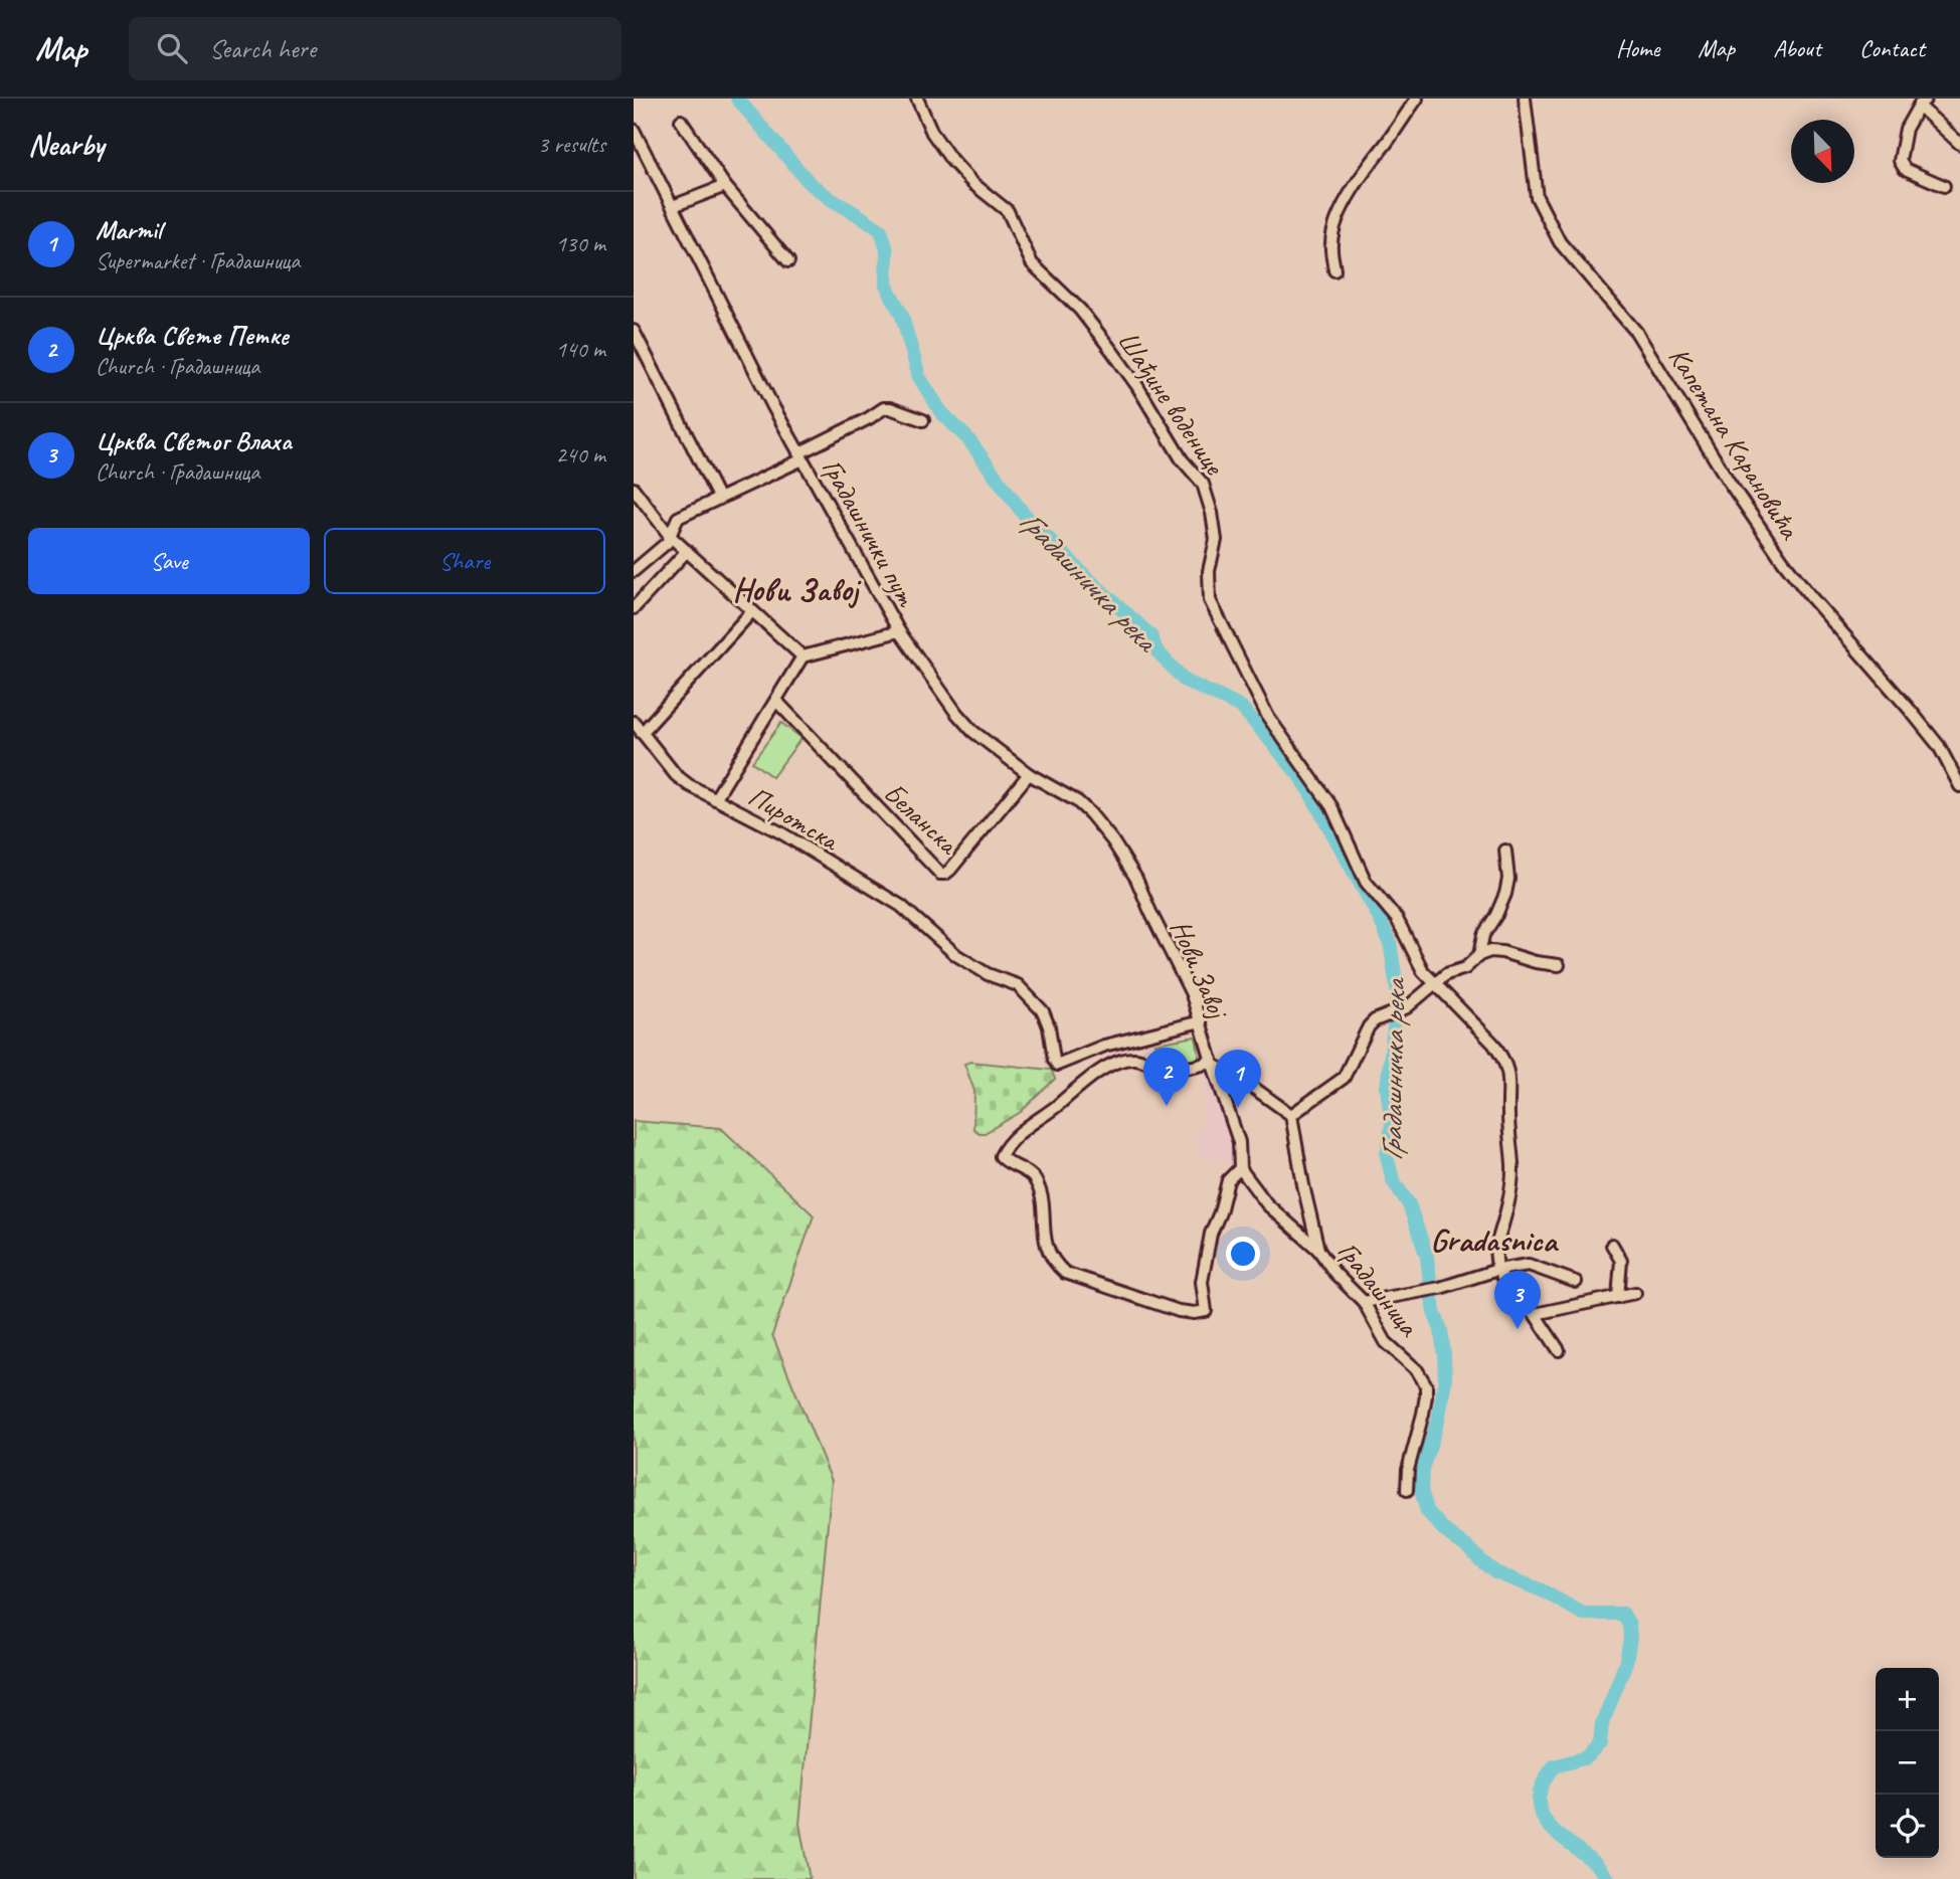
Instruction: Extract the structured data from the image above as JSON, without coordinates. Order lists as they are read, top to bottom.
{
  "streets": {
    "street": [
      "Шађине воденице",
      "Капетана Карановића",
      "Градашнички пут",
      "Пиротска",
      "Беланска",
      "Нови Завој",
      "Градашница"
    ]
  },
  "crossings": [
    ["Градашнички пут", "Беланска"],
    ["Градашнички пут", "Нови Завој"],
    ["Пиротска", "Нови Завој"]
  ],
  "districts": ["Нови Завој", "Gradasnica"],
  "water": ["Градашничка река"],
  "north": "bottom right",
  "page": {
    "header": "Map",
    "search": "Search here",
    "nav": [
      "Home",
      "Map",
      "About",
      "Contact"
    ],
    "heading": ["Nearby", "3 results"],
    "list": [
      {
        "mark": "1",
        "name": "Marmil",
        "note": "Supermarket · Градашница",
        "value": "130 m"
      },
      {
        "mark": "2",
        "name": "Црква Свете Петке",
        "note": "Church · Градашница",
        "value": "140 m"
      },
      {
        "mark": "3",
        "name": "Црква Светог Влаха",
        "note": "Church · Градашница",
        "value": "240 m"
      }
    ],
    "buttons": ["Save", "Share"],
    "pins": ["2", "1", "3"],
    "map_buttons": ["+", "−"]
  }
}
